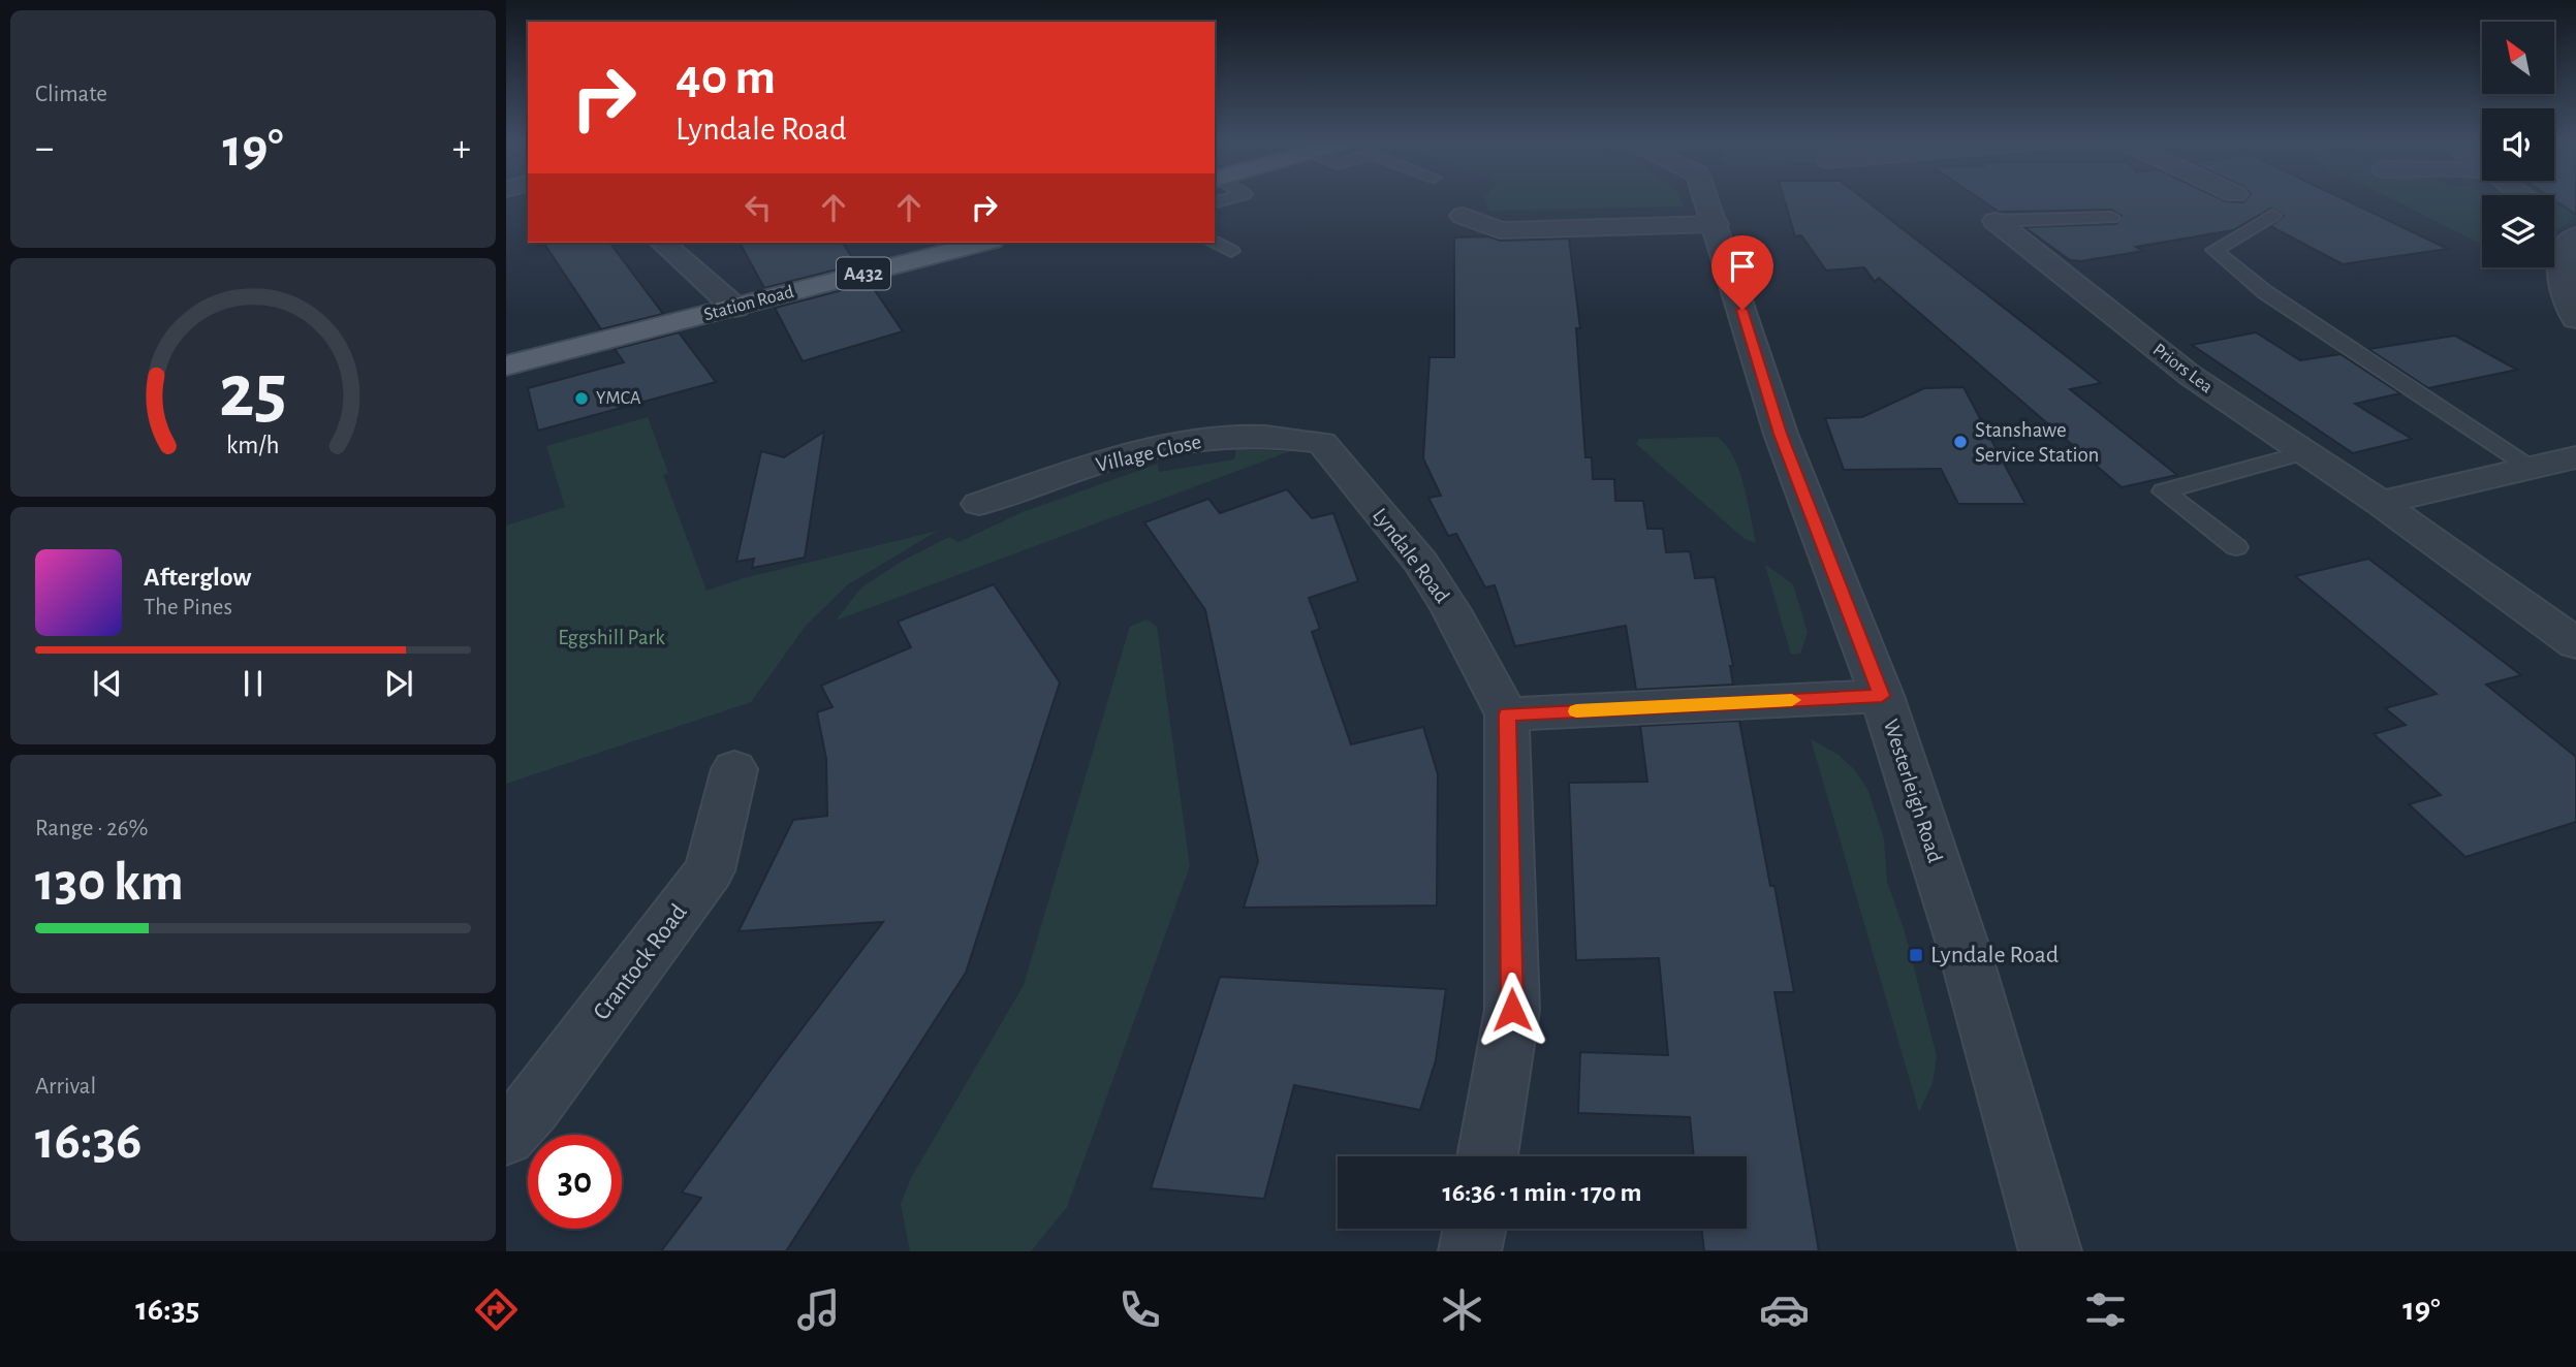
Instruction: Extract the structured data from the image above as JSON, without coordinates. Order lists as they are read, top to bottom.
{
  "streets": {
    "main road": ["A432", "Station Road"],
    "street": [
      "Priors Lea",
      "Village Close",
      "Lyndale Road",
      "Westerleigh Road",
      "Crantock Road"
    ]
  },
  "crossings": [
    ["Village Close", "Lyndale Road"]
  ],
  "parks": ["Eggshill Park"],
  "places": {
    "other": ["YMCA", "Stanshawe Service Station"],
    "transit": ["Lyndale Road"]
  },
  "north": "top left",
  "page": {
    "tile": [
      "Climate",
      ["Range · 26%", "130 km"],
      ["Arrival", "16:36"]
    ],
    "turn": ["40 m", "Lyndale Road"],
    "heat": ["−", "19°", "+"],
    "song": ["Afterglow", "The Pines"],
    "limit": "30",
    "trip": "16:36 · 1 min · 170 m",
    "tabs": ["16:35", "19°"],
    "gauge": ["25", "km/h"]
  }
}
